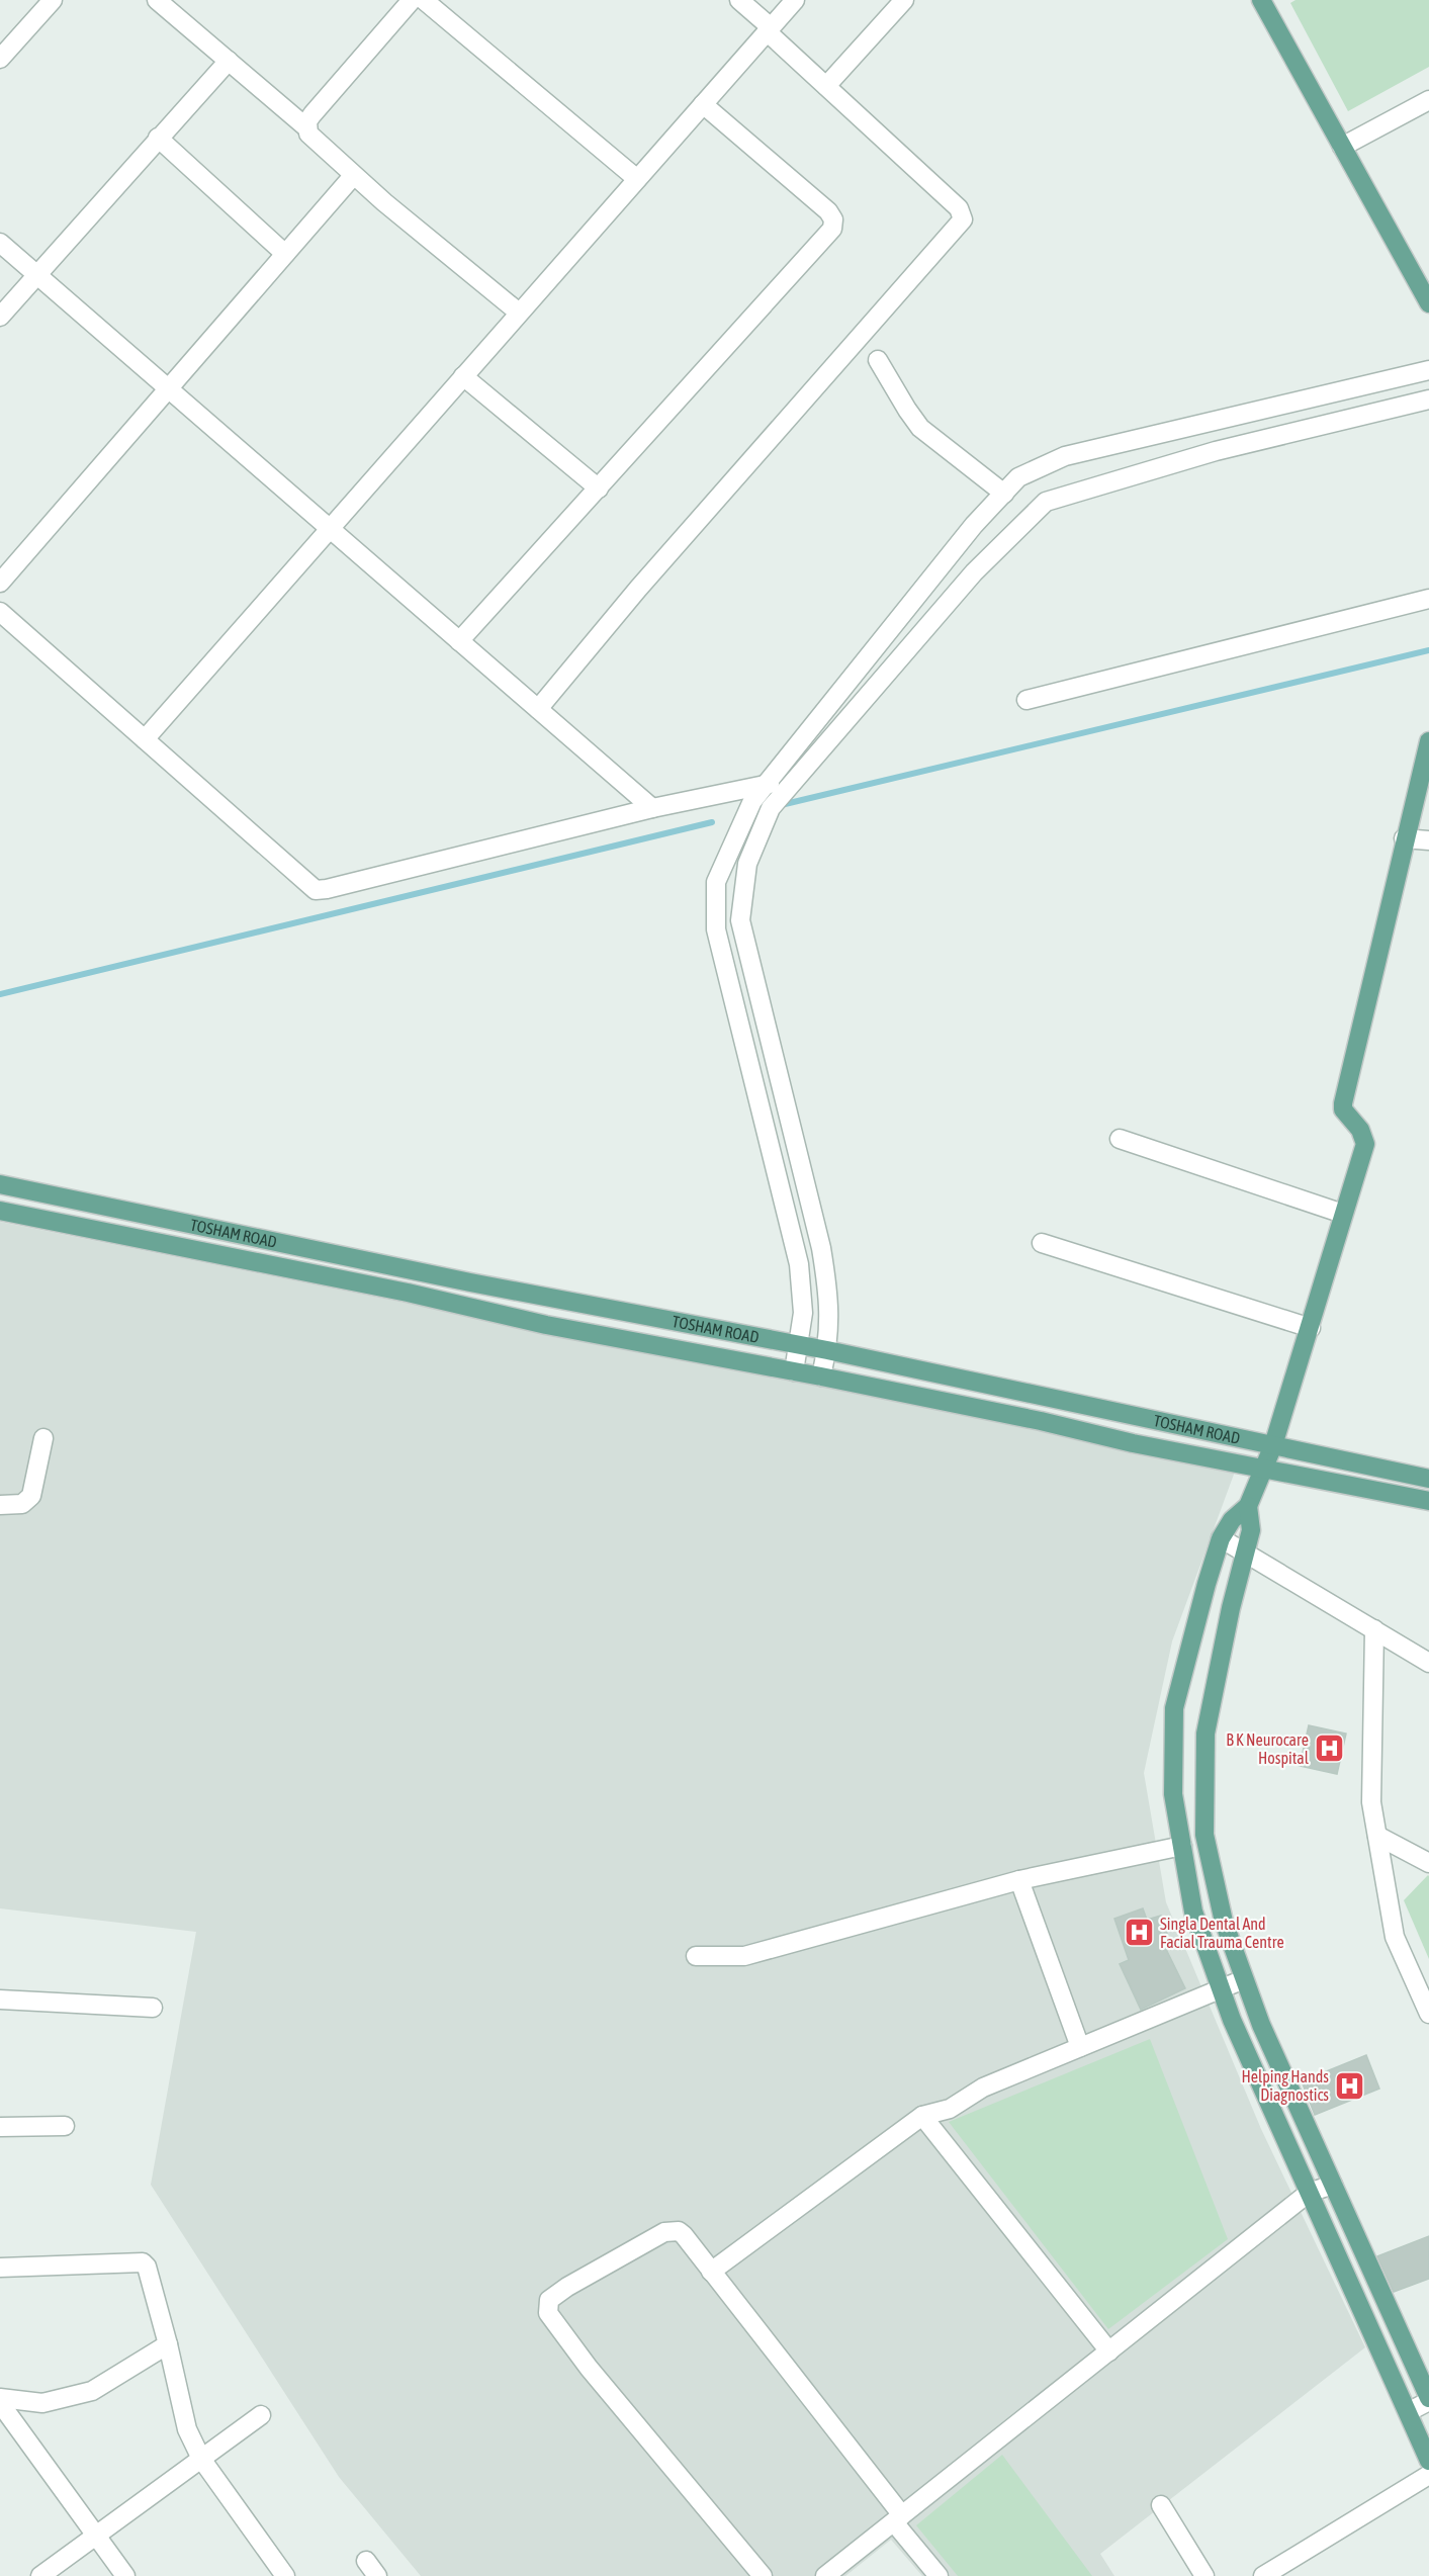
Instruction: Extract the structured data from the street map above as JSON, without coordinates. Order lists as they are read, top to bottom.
{
  "streets": {
    "main road": ["TOSHAM ROAD"]
  },
  "places": {
    "hospital": ["B K Neurocare Hospital", "Singla Dental And Facial Trauma Centre", "Helping Hands Diagnostics"]
  }
}
